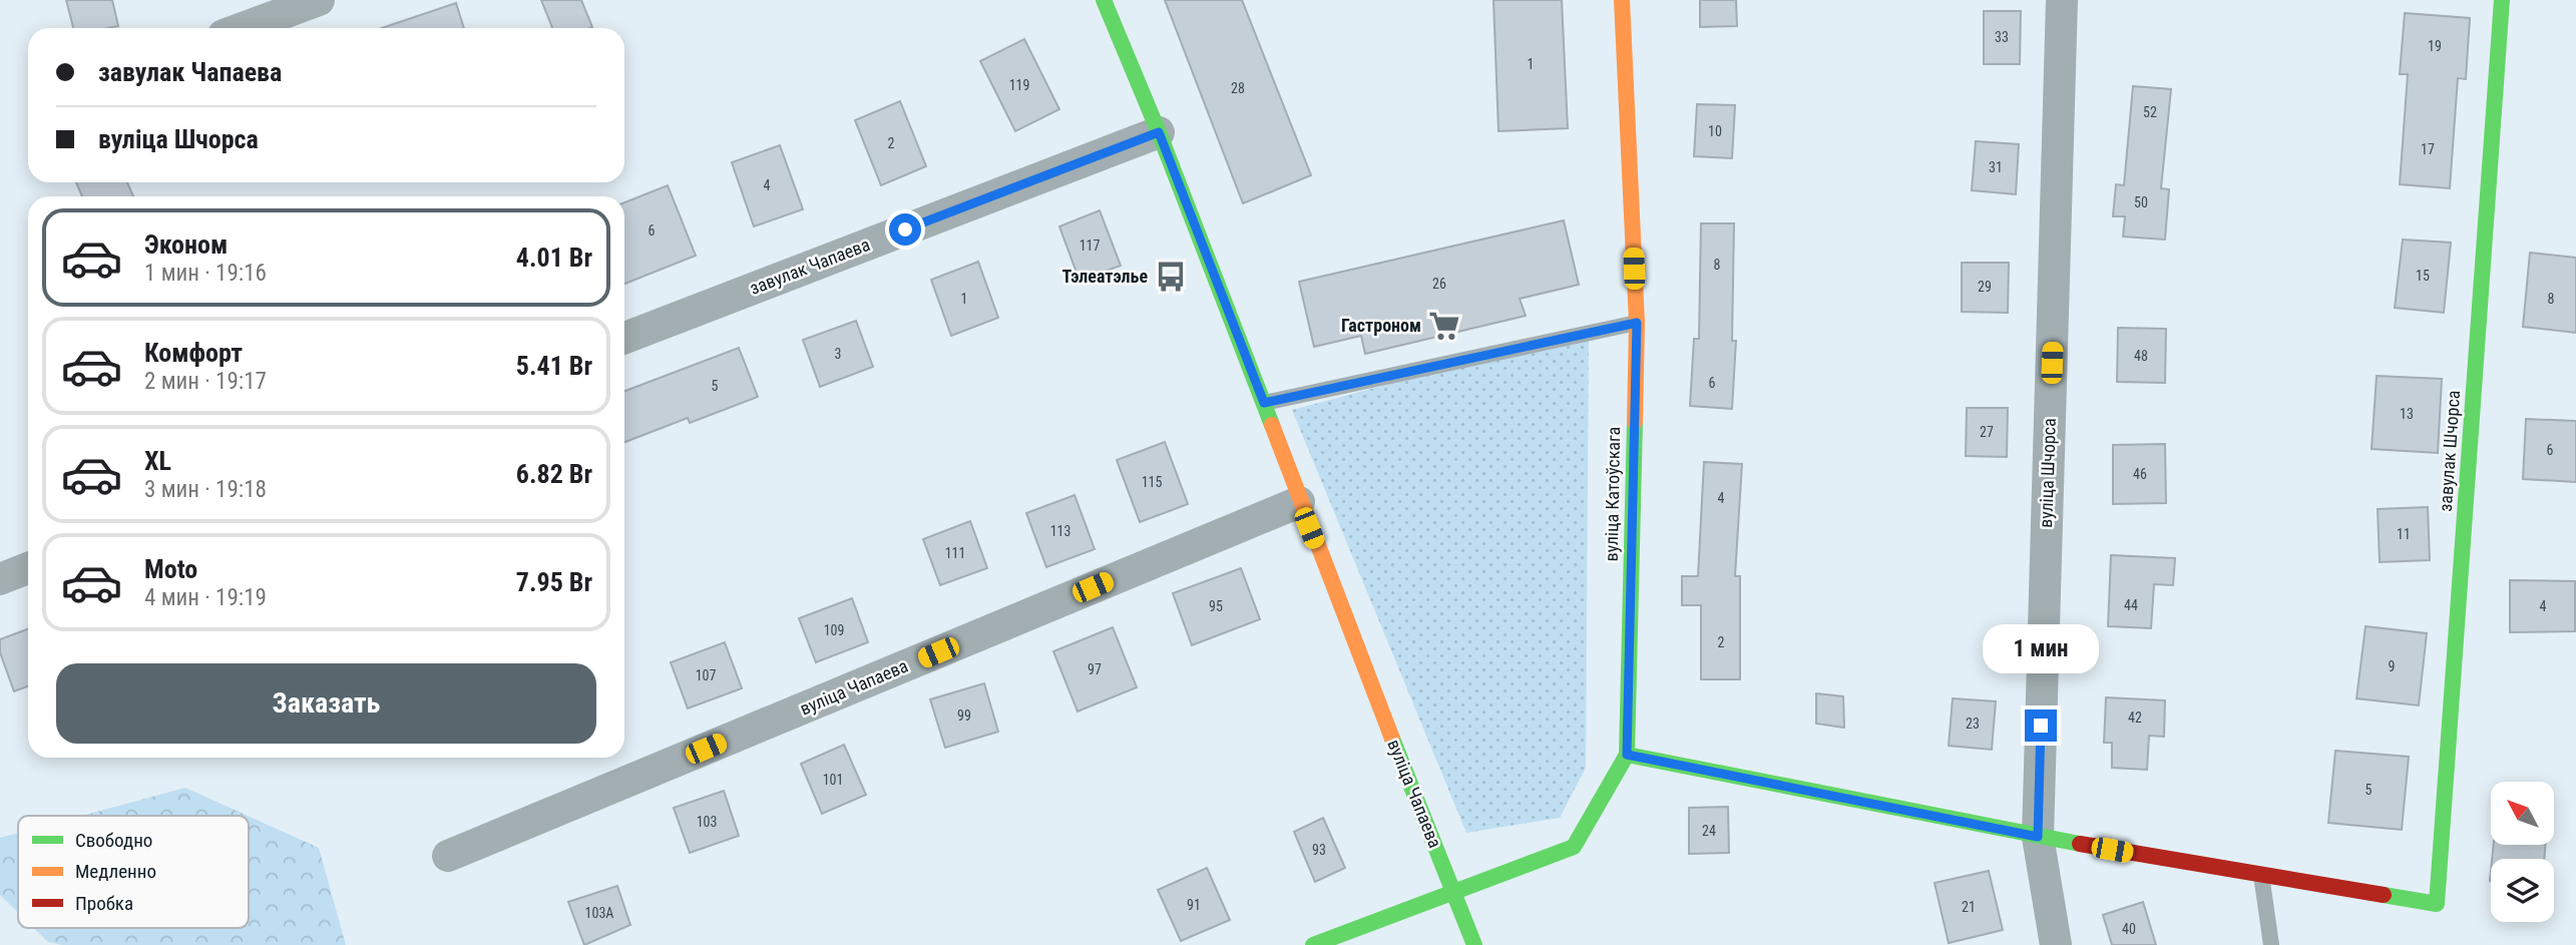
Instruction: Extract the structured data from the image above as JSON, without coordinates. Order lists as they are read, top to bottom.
{
  "streets": {
    "street": [
      "завулак Чапаева",
      "завулак Шчорса",
      "вуліца Шчорса",
      "вуліца Катоўскага",
      "вуліца Чапаева"
    ]
  },
  "crossings": [
    ["завулак Чапаева", "вуліца Чапаева"],
    ["вуліца Катоўскага", "вуліца Чапаева"]
  ],
  "places": {
    "bus stop": ["Тэлеатэлье"],
    "supermarket": ["Гастроном"]
  },
  "house_numbers": [
    "33",
    "19",
    "1",
    "119",
    "28",
    "52",
    "10",
    "2",
    "17",
    "31",
    "4",
    "50",
    "6",
    "117",
    "8",
    "15",
    "26",
    "29",
    "1",
    "8",
    "3",
    "48",
    "6",
    "5",
    "13",
    "27",
    "6",
    "46",
    "115",
    "4",
    "113",
    "11",
    "111",
    "44",
    "95",
    "4",
    "109",
    "2",
    "9",
    "97",
    "107",
    "99",
    "42",
    "23",
    "101",
    "5",
    "103",
    "24",
    "93",
    "91",
    "21",
    "103А",
    "40"
  ],
  "legend": ["Свободно", "Медленно", "Пробка"],
  "north": "top left",
  "page": {
    "banner": ["завулак Чапаева", "вуліца Шчорса"],
    "list": [
      {
        "name": "Эконом",
        "note": "1 мин · 19:16",
        "value": "4.01 Br"
      },
      {
        "name": "Комфорт",
        "note": "2 мин · 19:17",
        "value": "5.41 Br"
      },
      {
        "name": "XL",
        "note": "3 мин · 19:18",
        "value": "6.82 Br"
      },
      {
        "name": "Moto",
        "note": "4 мин · 19:19",
        "value": "7.95 Br"
      }
    ],
    "bubble": "1 мин",
    "buttons": "Заказать"
  }
}
